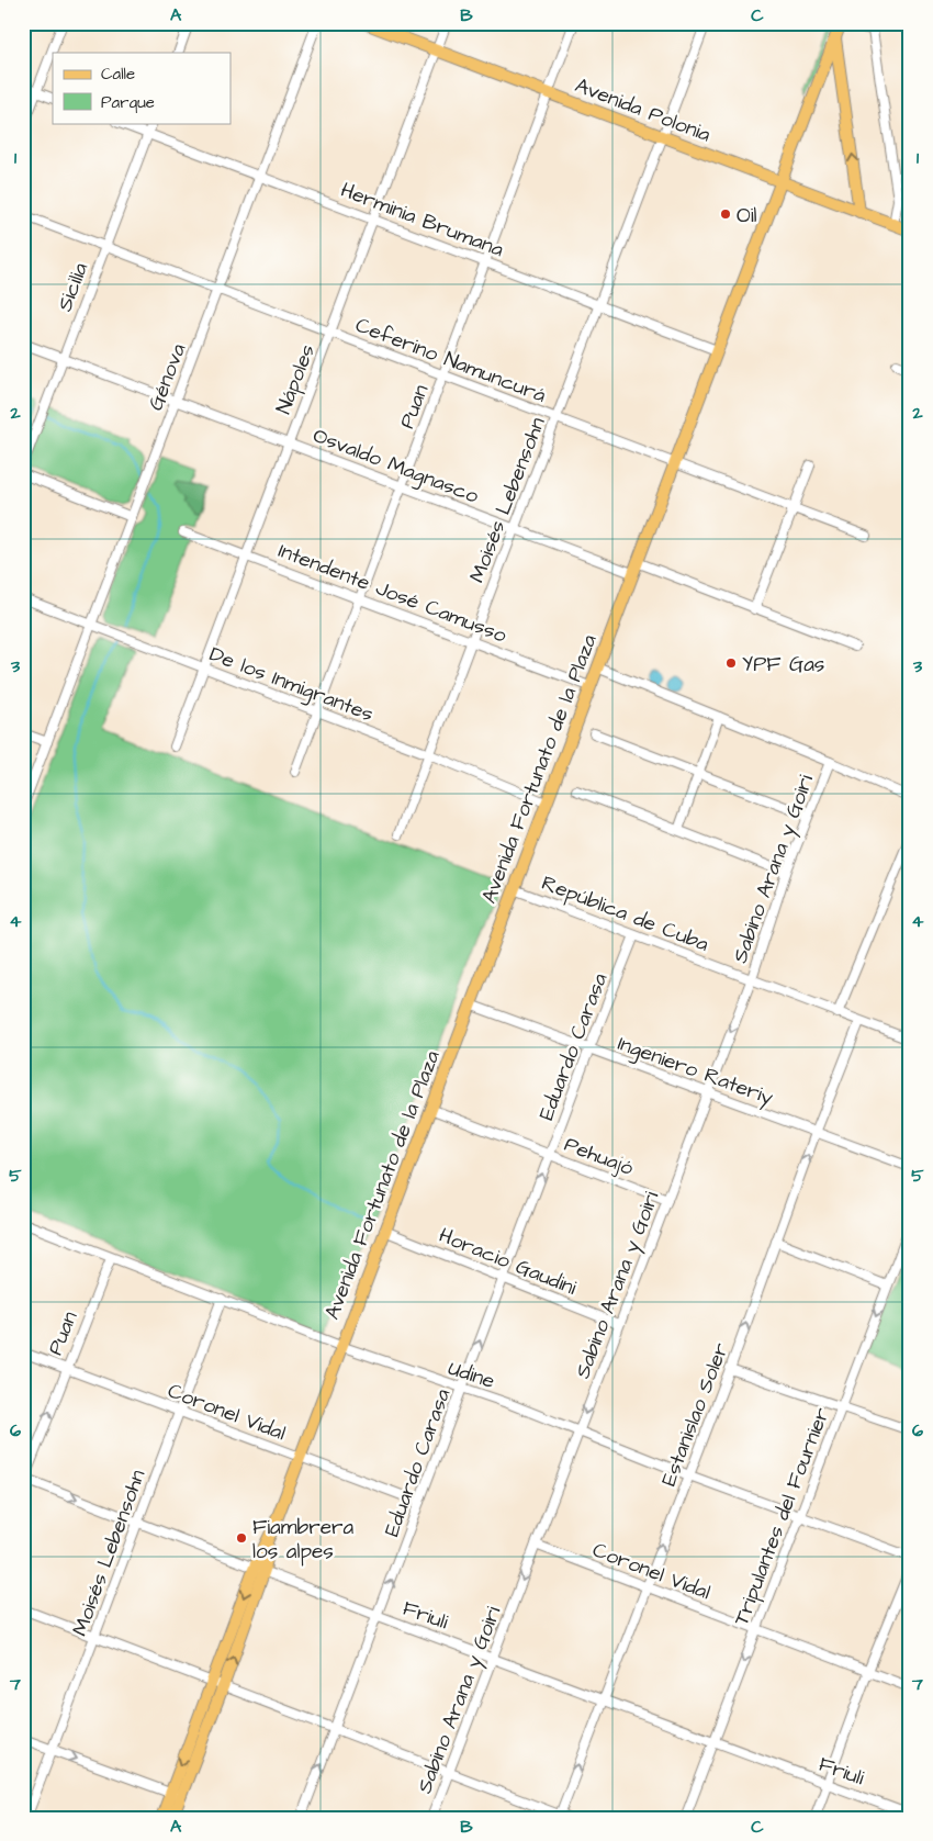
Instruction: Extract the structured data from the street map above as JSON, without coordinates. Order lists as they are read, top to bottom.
{
  "streets": {
    "main road": ["Avenida Polonia", "Avenida Fortunato de la Plaza"],
    "street": [
      "Herminia Brumana",
      "Sicilia",
      "Ceferino Namuncurá",
      "Génova",
      "Nápoles",
      "Puan",
      "Osvaldo Magnasco",
      "Moisés Lebensohn",
      "Intendente José Camusso",
      "De los Inmigrantes",
      "Sabino Arana y Goiri",
      "República de Cuba",
      "Eduardo Carasa",
      "Ingeniero Rateriy",
      "Pehuajó",
      "Horacio Gaudini",
      "Udine",
      "Coronel Vidal",
      "Estanislao Soler",
      "Tripulantes del Fournier",
      "Friuli"
    ]
  },
  "crossings": [
    ["Avenida Polonia", "Nápoles"],
    ["Avenida Polonia", "Puan"],
    ["Avenida Polonia", "Moisés Lebensohn"],
    ["Avenida Polonia", "Avenida Fortunato de la Plaza"],
    ["Herminia Brumana", "Sicilia"],
    ["Herminia Brumana", "Génova"],
    ["Herminia Brumana", "Nápoles"],
    ["Herminia Brumana", "Puan"],
    ["Herminia Brumana", "Moisés Lebensohn"],
    ["Herminia Brumana", "Avenida Fortunato de la Plaza"],
    ["Sicilia", "Ceferino Namuncurá"],
    ["Sicilia", "Osvaldo Magnasco"],
    ["Ceferino Namuncurá", "Génova"],
    ["Ceferino Namuncurá", "Nápoles"],
    ["Ceferino Namuncurá", "Puan"],
    ["Ceferino Namuncurá", "Moisés Lebensohn"],
    ["Ceferino Namuncurá", "Avenida Fortunato de la Plaza"],
    ["Génova", "Osvaldo Magnasco"],
    ["Génova", "De los Inmigrantes"],
    ["Nápoles", "Osvaldo Magnasco"],
    ["Nápoles", "Intendente José Camusso"],
    ["Nápoles", "De los Inmigrantes"],
    ["Puan", "Osvaldo Magnasco"],
    ["Puan", "Intendente José Camusso"],
    ["Puan", "De los Inmigrantes"],
    ["Puan", "Udine"],
    ["Puan", "Coronel Vidal"],
    ["Puan", "Friuli"],
    ["Osvaldo Magnasco", "Moisés Lebensohn"],
    ["Osvaldo Magnasco", "Avenida Fortunato de la Plaza"],
    ["Moisés Lebensohn", "Intendente José Camusso"],
    ["Moisés Lebensohn", "De los Inmigrantes"],
    ["Moisés Lebensohn", "Udine"],
    ["Moisés Lebensohn", "Coronel Vidal"],
    ["Moisés Lebensohn", "Friuli"],
    ["Intendente José Camusso", "Avenida Fortunato de la Plaza"],
    ["De los Inmigrantes", "Avenida Fortunato de la Plaza"],
    ["Avenida Fortunato de la Plaza", "República de Cuba"],
    ["Avenida Fortunato de la Plaza", "Ingeniero Rateriy"],
    ["Avenida Fortunato de la Plaza", "Pehuajó"],
    ["Avenida Fortunato de la Plaza", "Horacio Gaudini"],
    ["Avenida Fortunato de la Plaza", "Udine"],
    ["Avenida Fortunato de la Plaza", "Coronel Vidal"],
    ["Avenida Fortunato de la Plaza", "Friuli"],
    ["Sabino Arana y Goiri", "República de Cuba"],
    ["Sabino Arana y Goiri", "Ingeniero Rateriy"],
    ["Sabino Arana y Goiri", "Pehuajó"],
    ["Sabino Arana y Goiri", "Horacio Gaudini"],
    ["Sabino Arana y Goiri", "Udine"],
    ["Sabino Arana y Goiri", "Coronel Vidal"],
    ["Sabino Arana y Goiri", "Friuli"],
    ["República de Cuba", "Eduardo Carasa"],
    ["República de Cuba", "Estanislao Soler"],
    ["Eduardo Carasa", "Ingeniero Rateriy"],
    ["Eduardo Carasa", "Pehuajó"],
    ["Eduardo Carasa", "Horacio Gaudini"],
    ["Eduardo Carasa", "Udine"],
    ["Eduardo Carasa", "Coronel Vidal"],
    ["Eduardo Carasa", "Friuli"],
    ["Ingeniero Rateriy", "Estanislao Soler"],
    ["Udine", "Estanislao Soler"],
    ["Udine", "Tripulantes del Fournier"],
    ["Coronel Vidal", "Estanislao Soler"],
    ["Coronel Vidal", "Tripulantes del Fournier"],
    ["Estanislao Soler", "Friuli"],
    ["Tripulantes del Fournier", "Friuli"]
  ],
  "one_way": ["Eduardo Carasa", "Estanislao Soler", "Tripulantes del Fournier"],
  "places": ["Oil", "YPF Gas", "Fiambrera los alpes"],
  "legend": ["Calle", "Parque"],
  "grid": {
    "columns": ["A", "B", "C"],
    "rows": [
      "1",
      "2",
      "3",
      "4",
      "5",
      "6",
      "7"
    ]
  }
}
